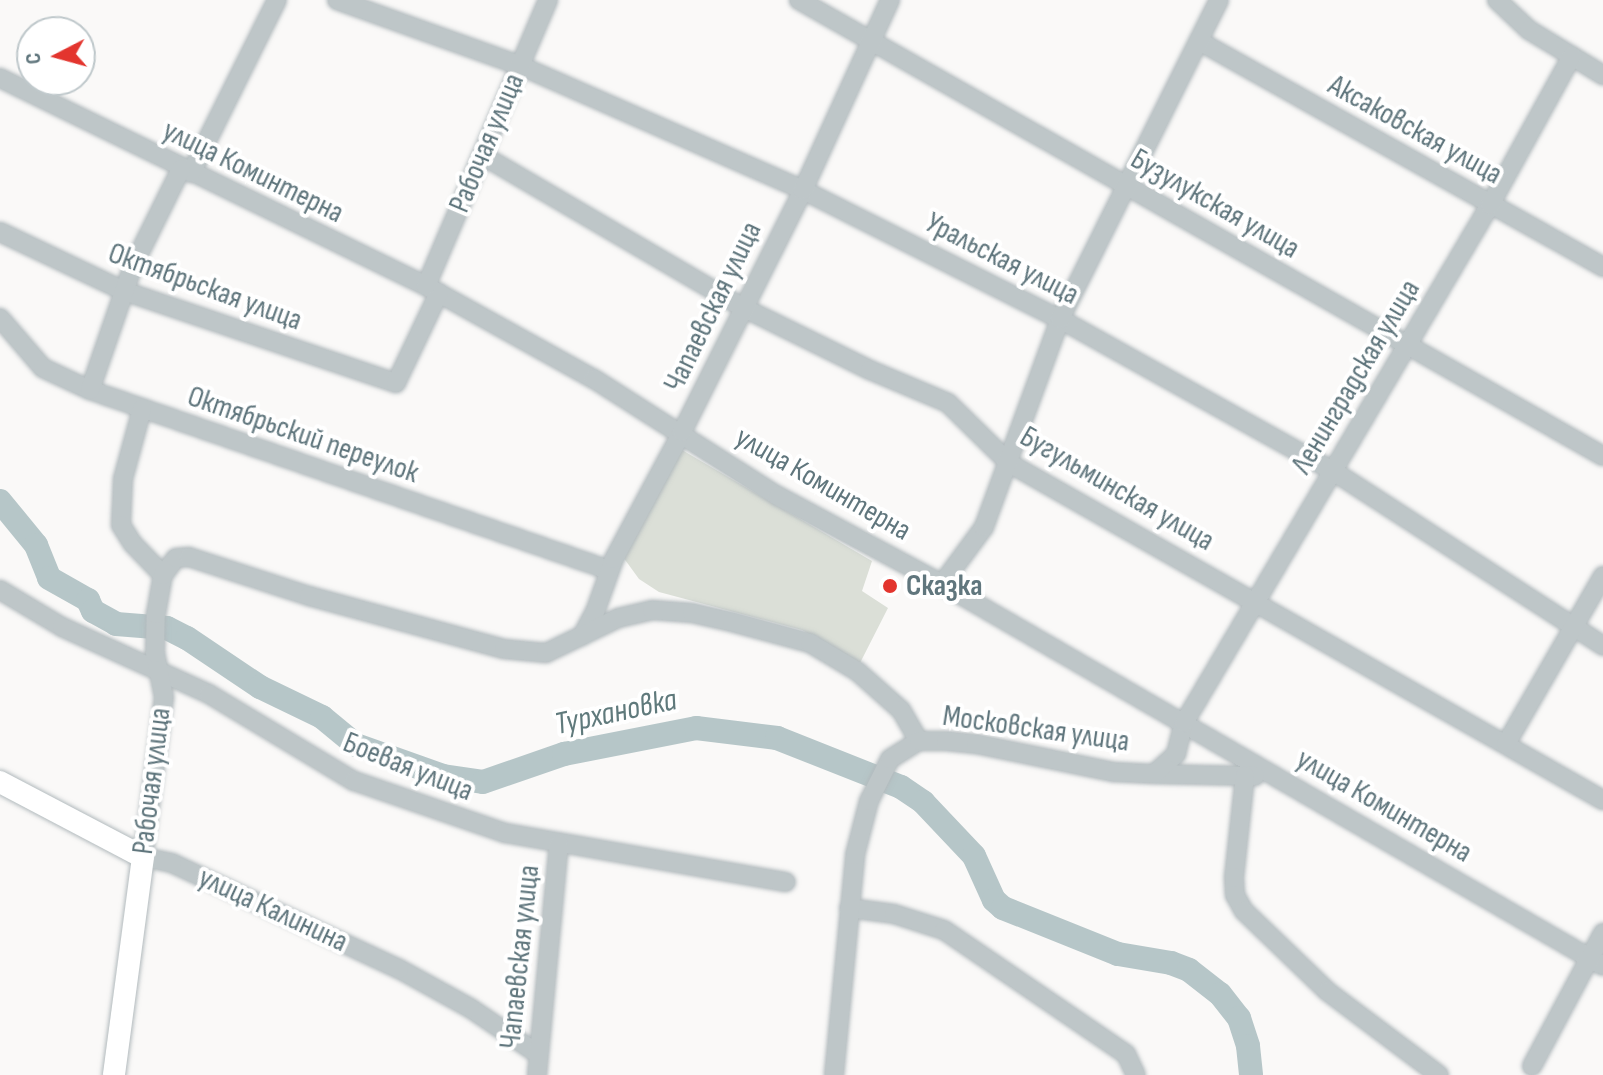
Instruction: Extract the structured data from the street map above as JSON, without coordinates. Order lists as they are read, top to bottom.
{
  "streets": {
    "main road": ["Рабочая улица", "улица Калинина"],
    "street": [
      "Аксаковская улица",
      "улица Коминтерна",
      "Бузулукская улица",
      "Уральская улица",
      "Октябрьская улица",
      "Чапаевская улица",
      "Ленинградская улица",
      "Октябрьский переулок",
      "Бугульминская улица",
      "Московская улица",
      "Боевая улица"
    ]
  },
  "crossings": [
    ["Аксаковская улица", "Ленинградская улица"],
    ["Рабочая улица", "улица Коминтерна"],
    ["Рабочая улица", "Уральская улица"],
    ["Рабочая улица", "Октябрьская улица"],
    ["Рабочая улица", "Бугульминская улица"],
    ["Рабочая улица", "Боевая улица"],
    ["Рабочая улица", "улица Калинина"],
    ["улица Коминтерна", "Чапаевская улица"],
    ["улица Коминтерна", "Ленинградская улица"],
    ["улица Коминтерна", "Московская улица"],
    ["Бузулукская улица", "Чапаевская улица"],
    ["Бузулукская улица", "Ленинградская улица"],
    ["Уральская улица", "Чапаевская улица"],
    ["Уральская улица", "Ленинградская улица"],
    ["Чапаевская улица", "Октябрьский переулок"],
    ["Чапаевская улица", "Бугульминская улица"],
    ["Чапаевская улица", "Боевая улица"],
    ["Чапаевская улица", "улица Калинина"],
    ["Ленинградская улица", "Бугульминская улица"],
    ["Ленинградская улица", "Московская улица"]
  ],
  "water": ["Турхановка"],
  "places": ["Сказка"],
  "north": "left"
}
